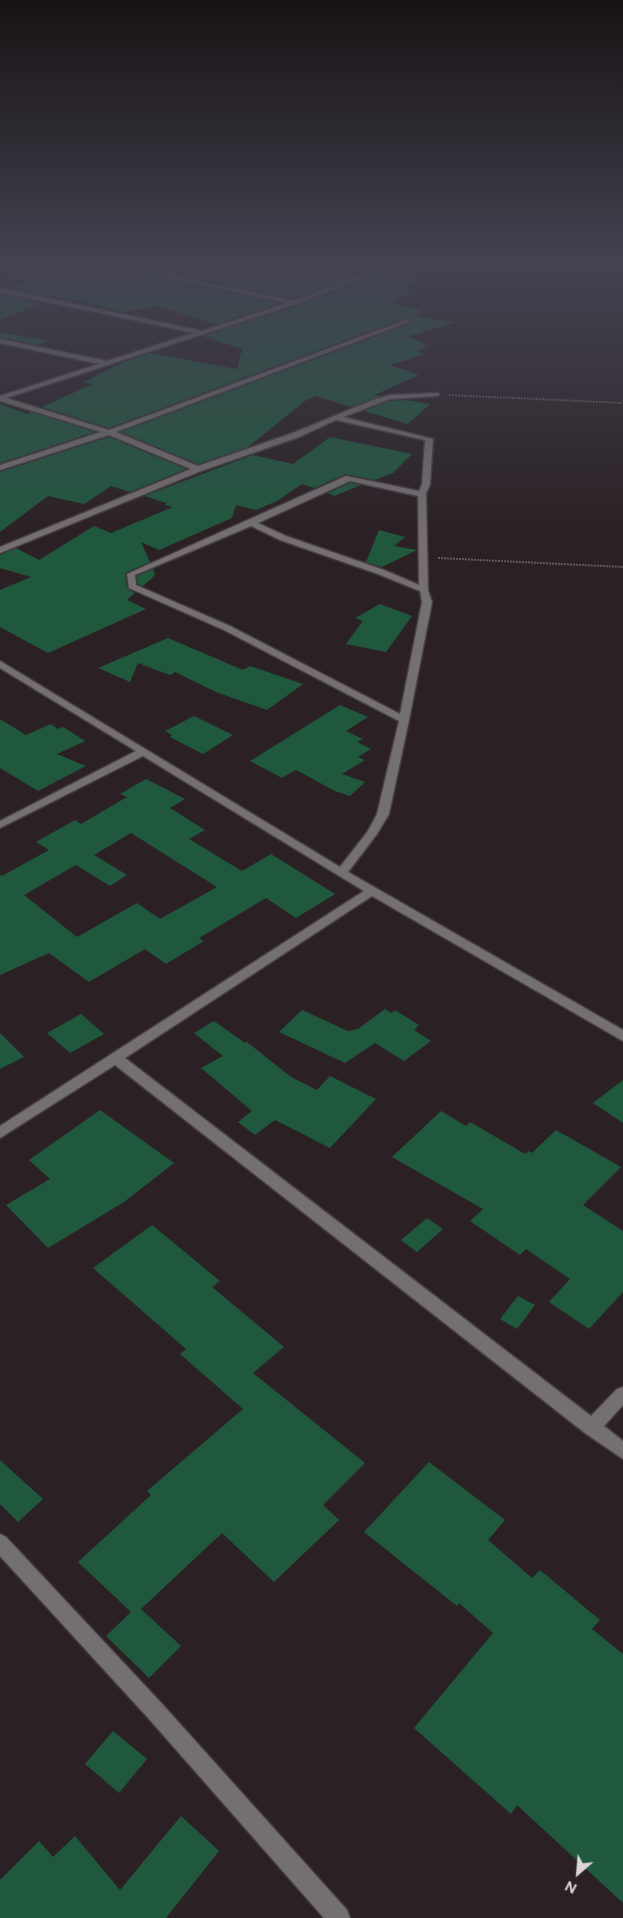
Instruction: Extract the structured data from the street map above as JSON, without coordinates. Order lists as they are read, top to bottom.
{
  "north": "bottom left"
}
